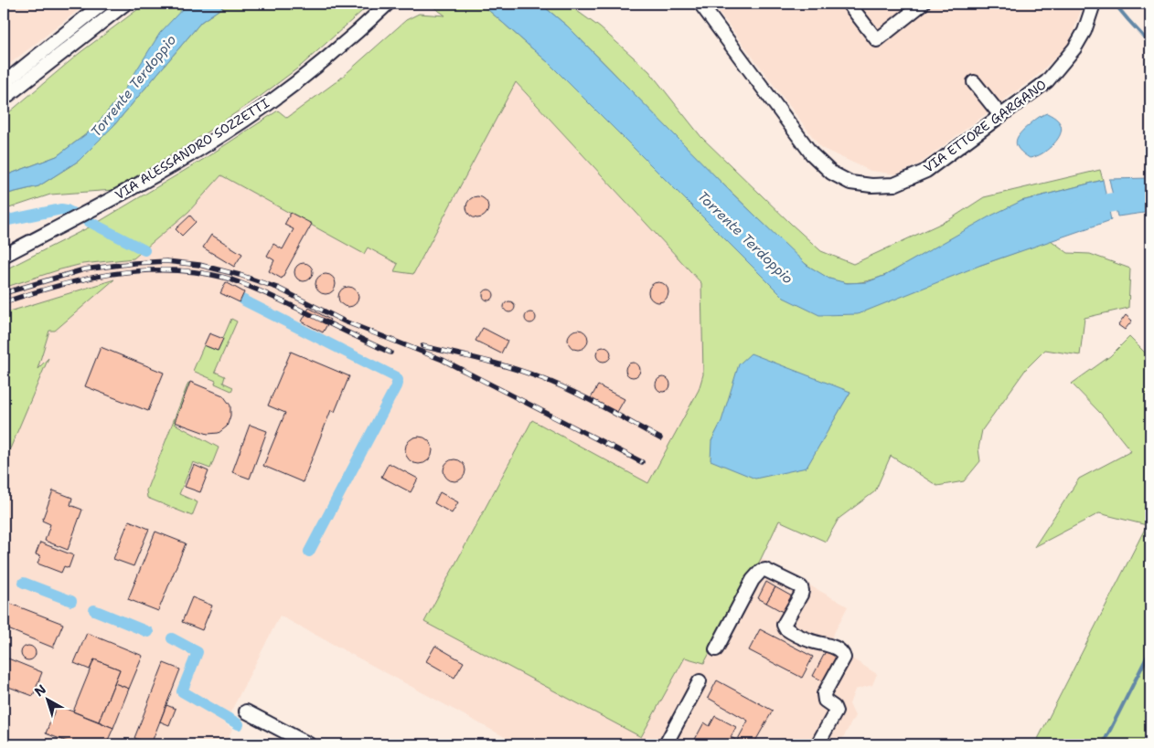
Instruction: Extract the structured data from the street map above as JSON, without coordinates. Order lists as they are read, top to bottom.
{
  "streets": {
    "street": ["VIA ETTORE GARGANO", "VIA ALESSANDRO SOZZETTI"]
  },
  "water": ["Torrente Terdoppio"],
  "north": "top left"
}
